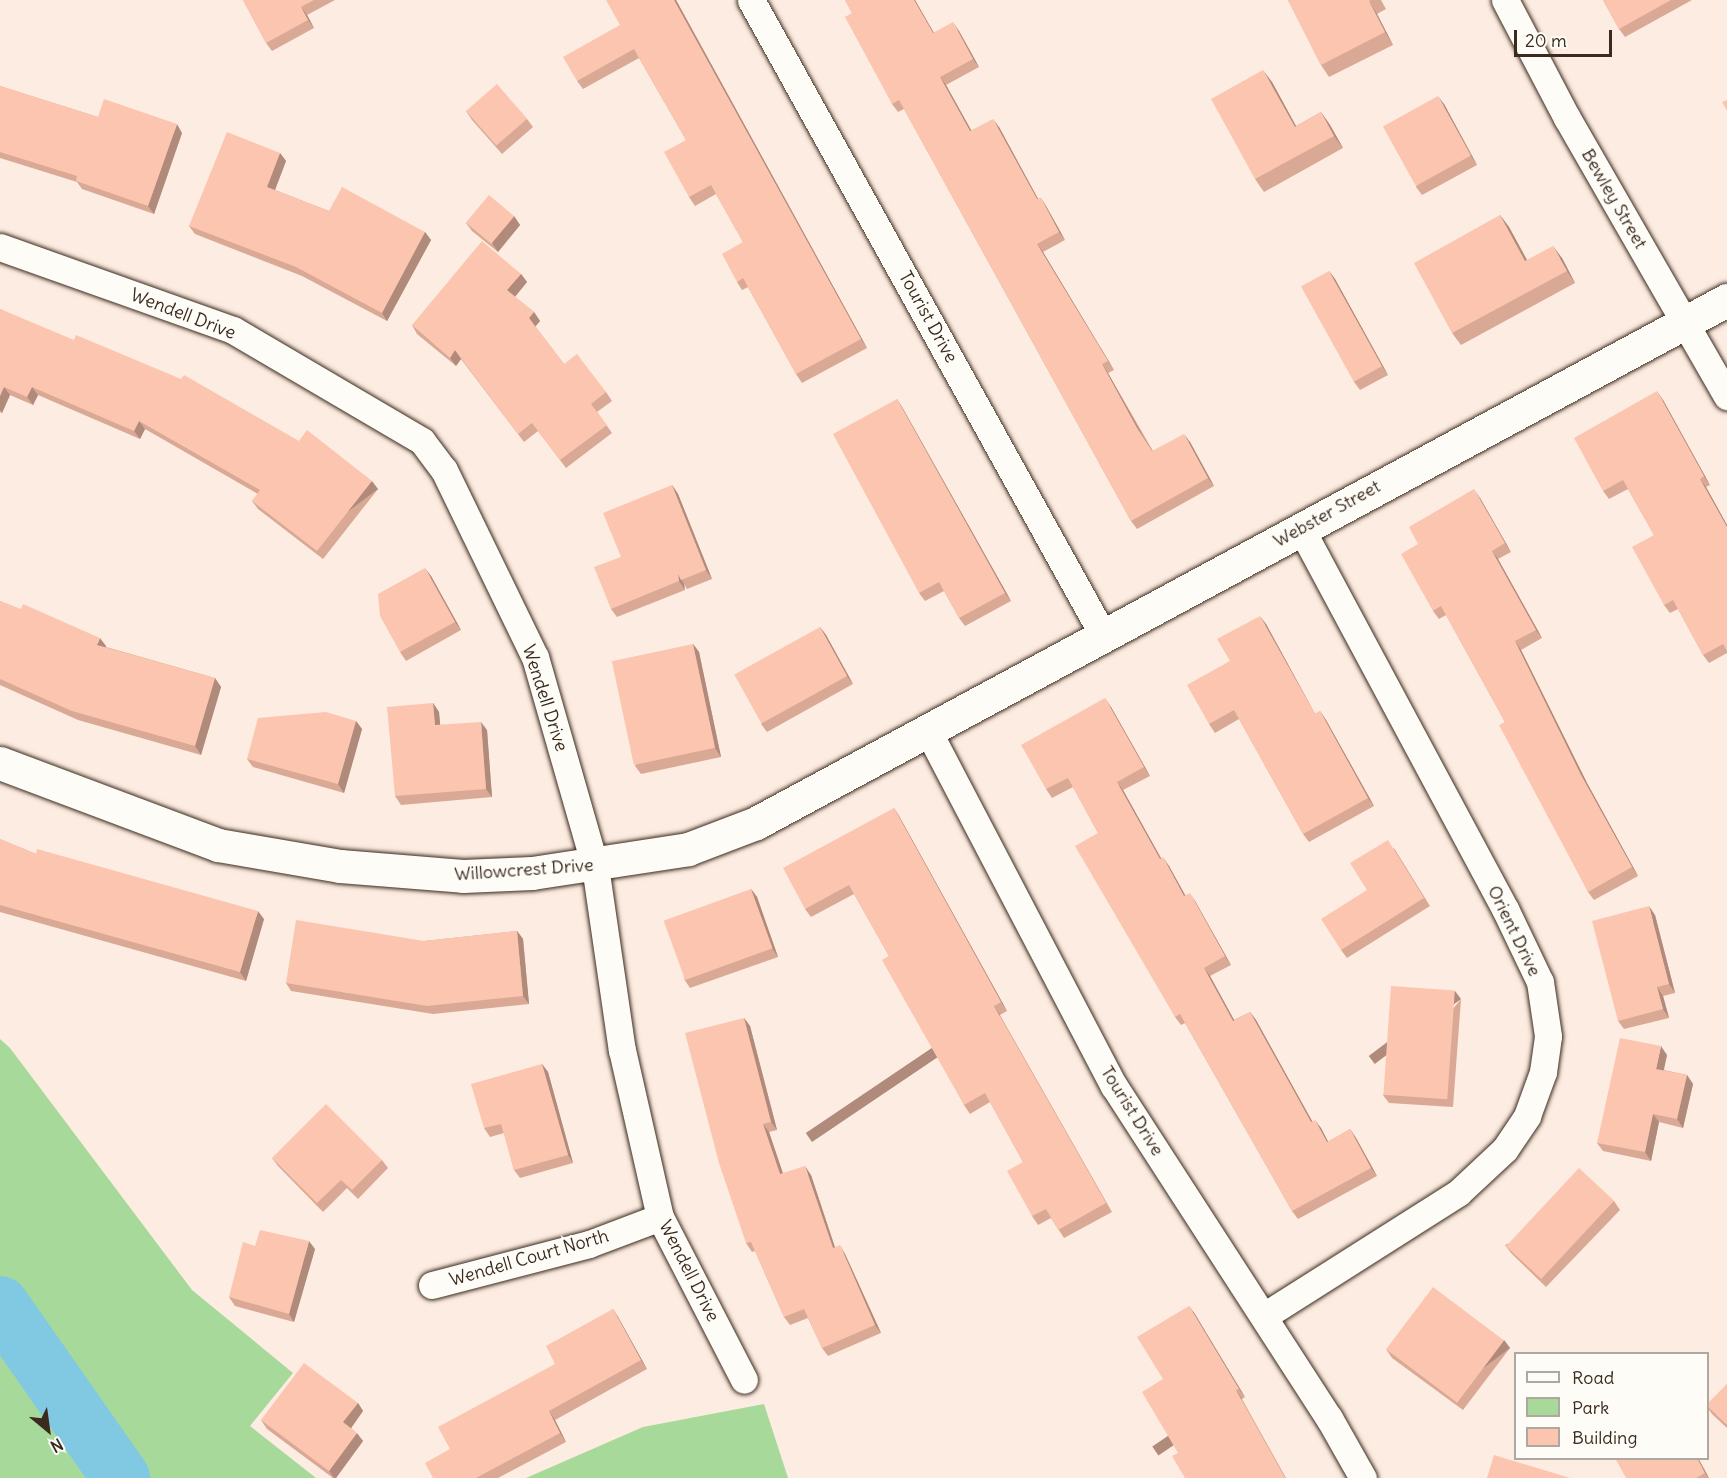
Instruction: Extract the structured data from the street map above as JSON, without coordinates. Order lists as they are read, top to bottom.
{
  "streets": {
    "street": [
      "Bewley Street",
      "Wendell Drive",
      "Tourist Drive",
      "Webster Street",
      "Willowcrest Drive",
      "Orient Drive",
      "Wendell Court North"
    ]
  },
  "crossings": [
    ["Bewley Street", "Webster Street"],
    ["Wendell Drive", "Willowcrest Drive"],
    ["Wendell Drive", "Wendell Court North"],
    ["Tourist Drive", "Webster Street"],
    ["Tourist Drive", "Willowcrest Drive"],
    ["Tourist Drive", "Orient Drive"],
    ["Webster Street", "Willowcrest Drive"],
    ["Webster Street", "Orient Drive"]
  ],
  "legend": ["Road", "Park", "Building"],
  "scale_bar": "20 m",
  "north": "bottom right"
}
